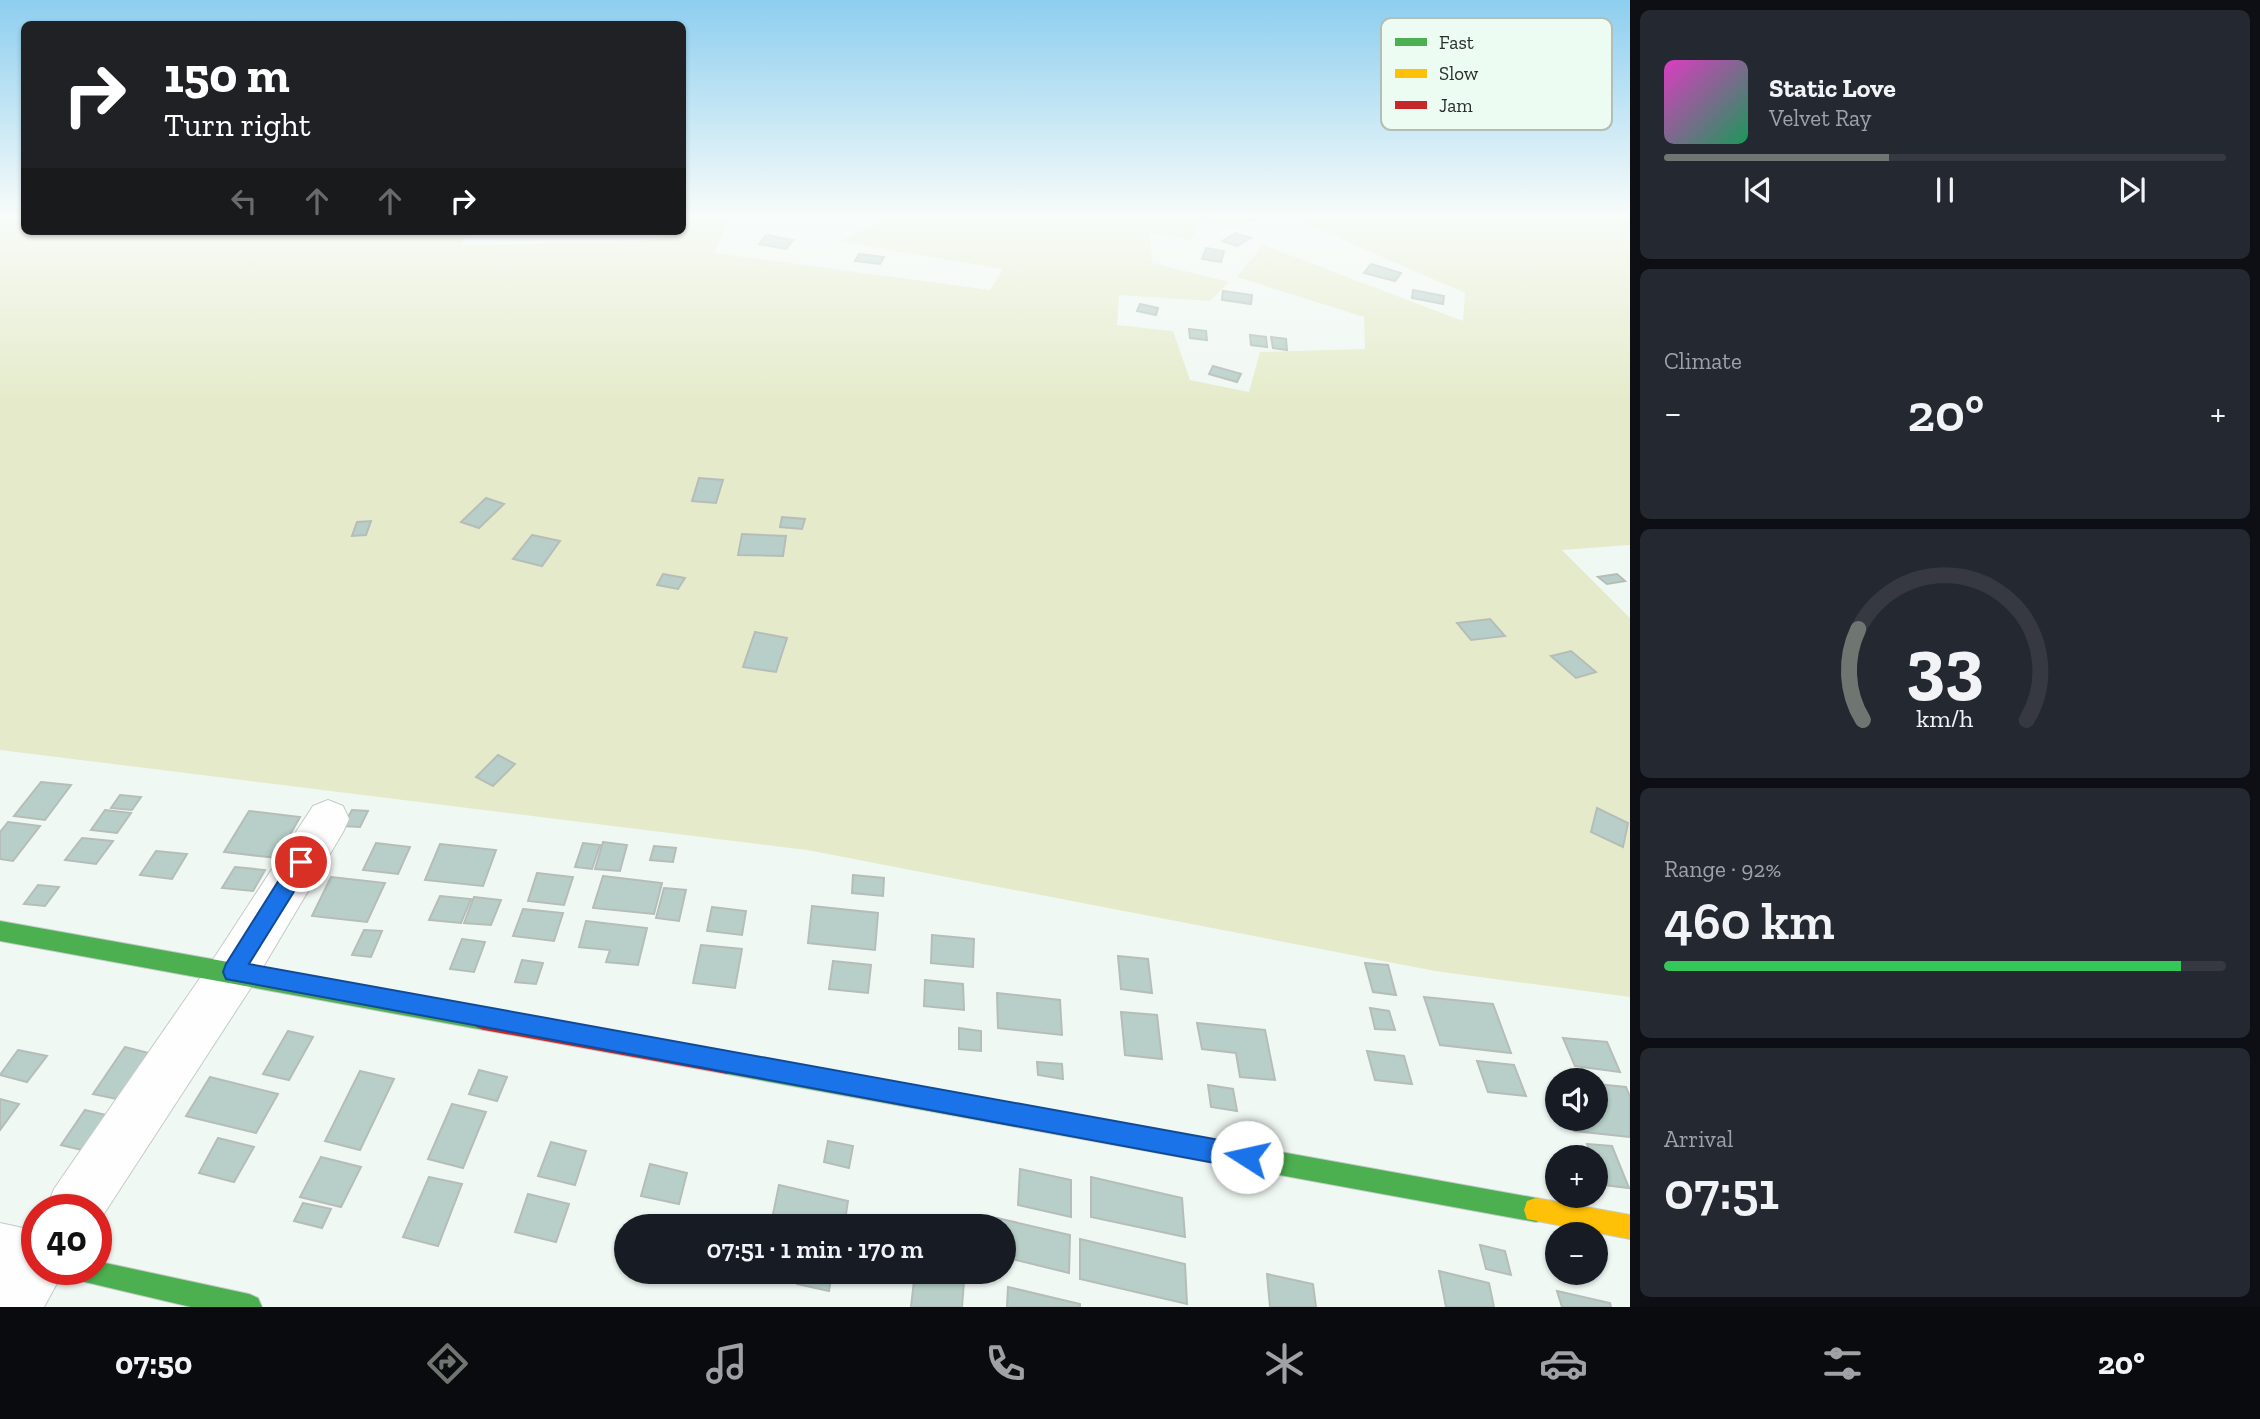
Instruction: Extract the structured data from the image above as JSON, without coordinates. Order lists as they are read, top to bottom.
{
  "legend": ["Fast", "Slow", "Jam"],
  "page": {
    "turn": ["150 m", "Turn right"],
    "song": ["Static Love", "Velvet Ray"],
    "tile": [
      "Climate",
      ["Range · 92%", "460 km"],
      ["Arrival", "07:51"]
    ],
    "heat": ["−", "20°", "+"],
    "map_buttons": ["+", "−"],
    "limit": "40",
    "trip": "07:51 · 1 min · 170 m",
    "tabs": ["07:50", "20°"],
    "gauge": ["33", "km/h"]
  }
}
